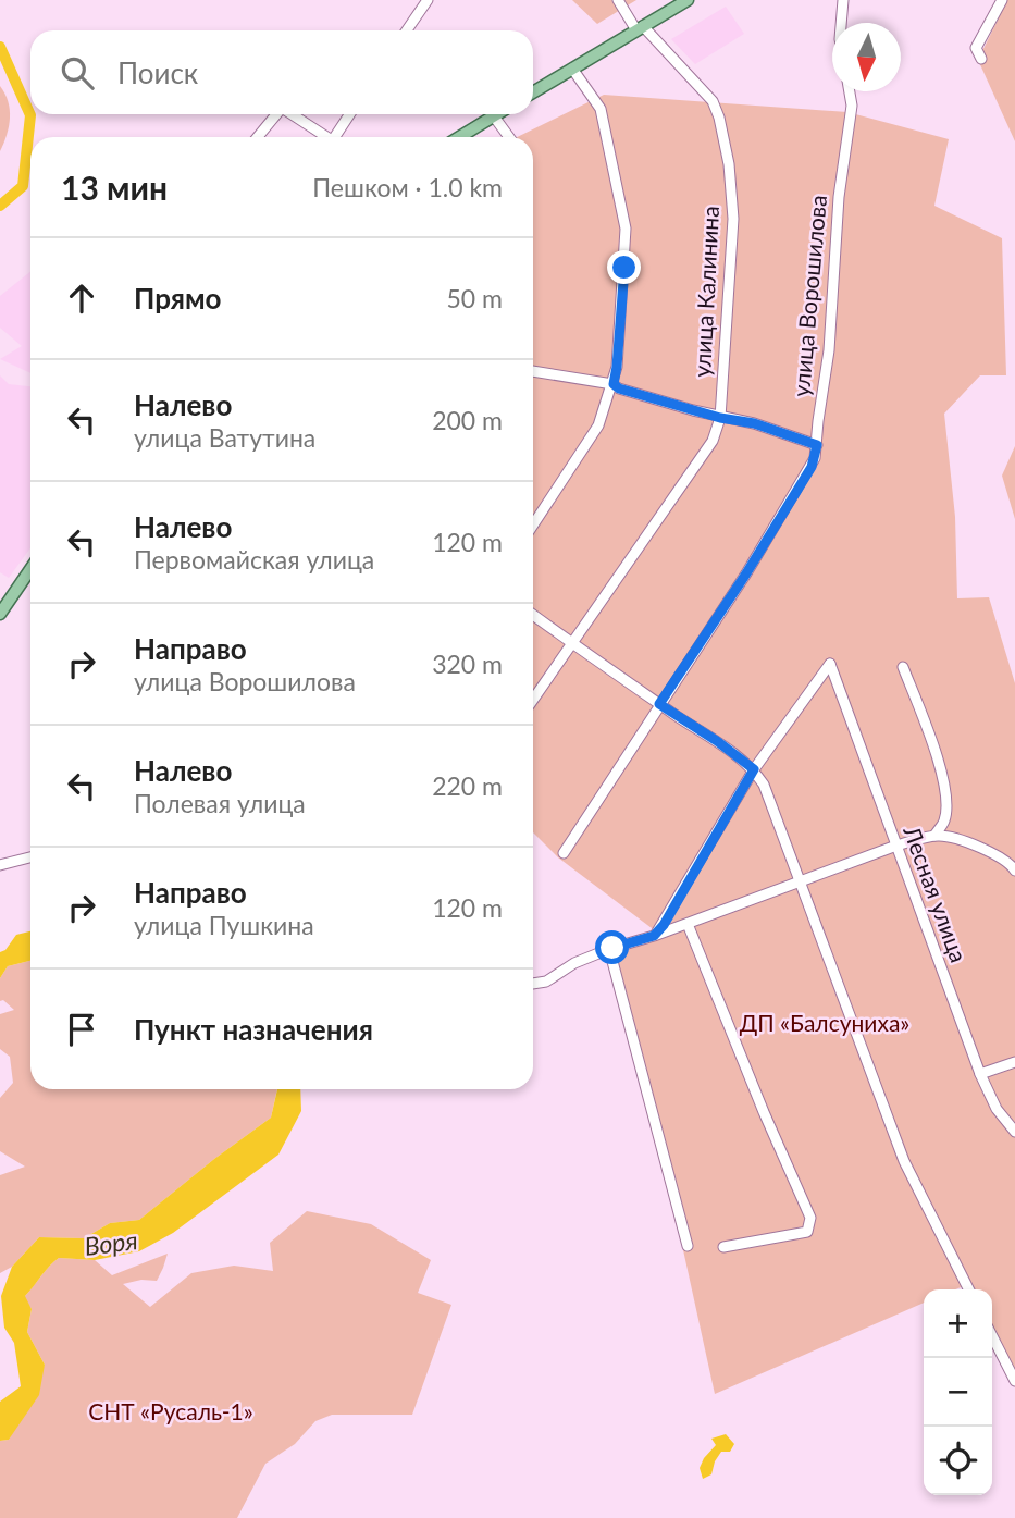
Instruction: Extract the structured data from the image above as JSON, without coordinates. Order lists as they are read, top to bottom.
{
  "streets": {
    "street": ["улица Калинина", "улица Ворошилова", "Лесная улица"]
  },
  "water": ["Воря"],
  "parks": ["ДП «Балсуниха»", "СНТ «Русаль-1»"],
  "north": "bottom",
  "page": {
    "search": "Поиск",
    "heading": ["13 мин", "Пешком · 1.0 km"],
    "list": [
      ["Прямо", "50 m"],
      ["Налево", "улица Ватутина", "200 m"],
      ["Налево", "Первомайская улица", "120 m"],
      ["Направо", "улица Ворошилова", "320 m"],
      ["Налево", "Полевая улица", "220 m"],
      ["Направо", "улица Пушкина", "120 m"],
      "Пункт назначения"
    ],
    "map_buttons": ["+", "−"]
  }
}
